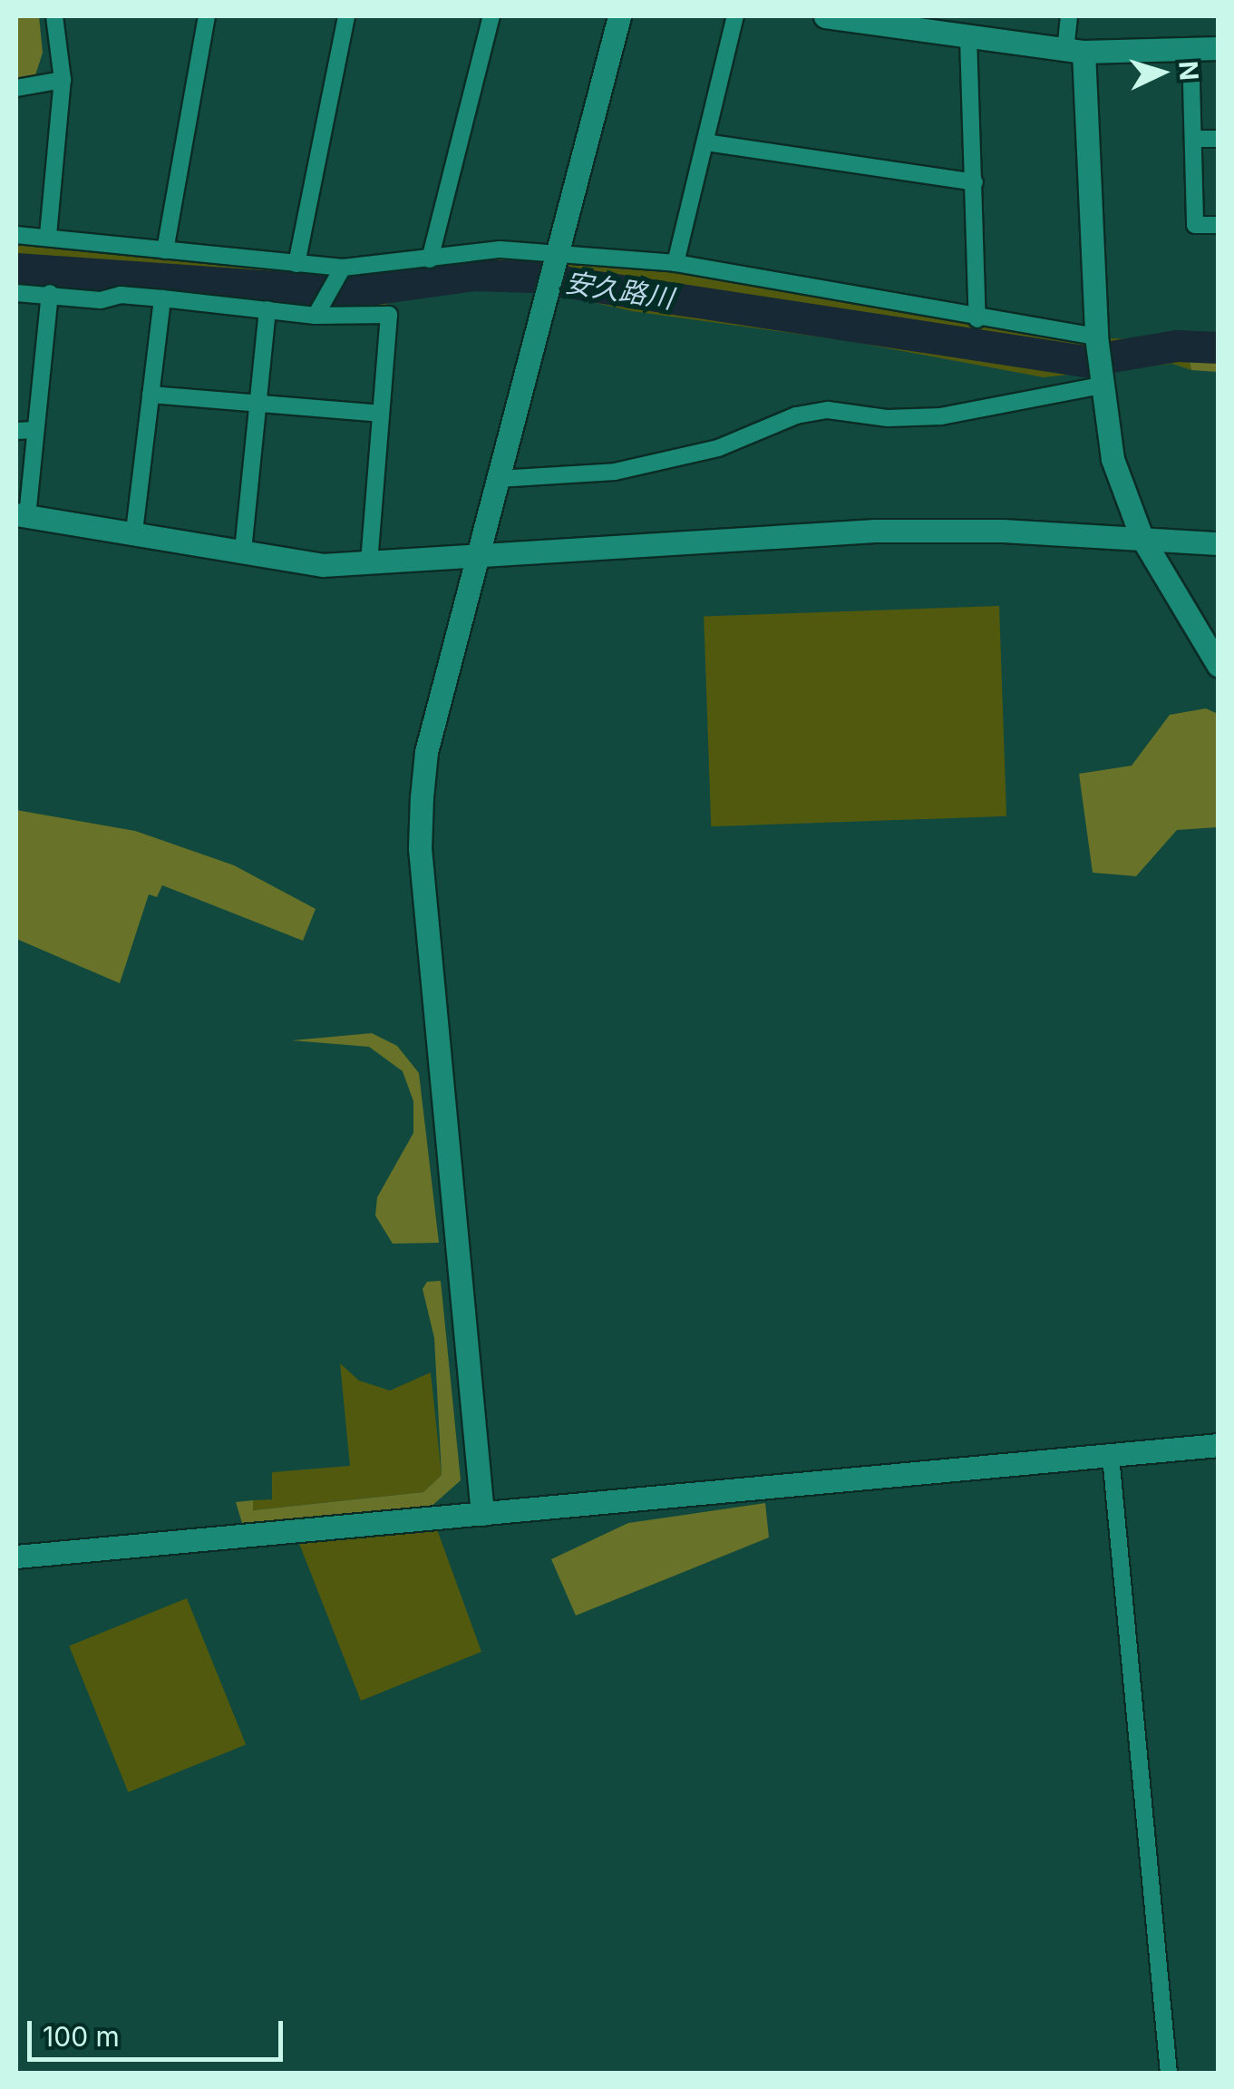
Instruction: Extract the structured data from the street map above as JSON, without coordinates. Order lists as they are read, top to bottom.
{
  "water": ["安久路川"],
  "scale_bar": "100 m",
  "north": "right"
}
